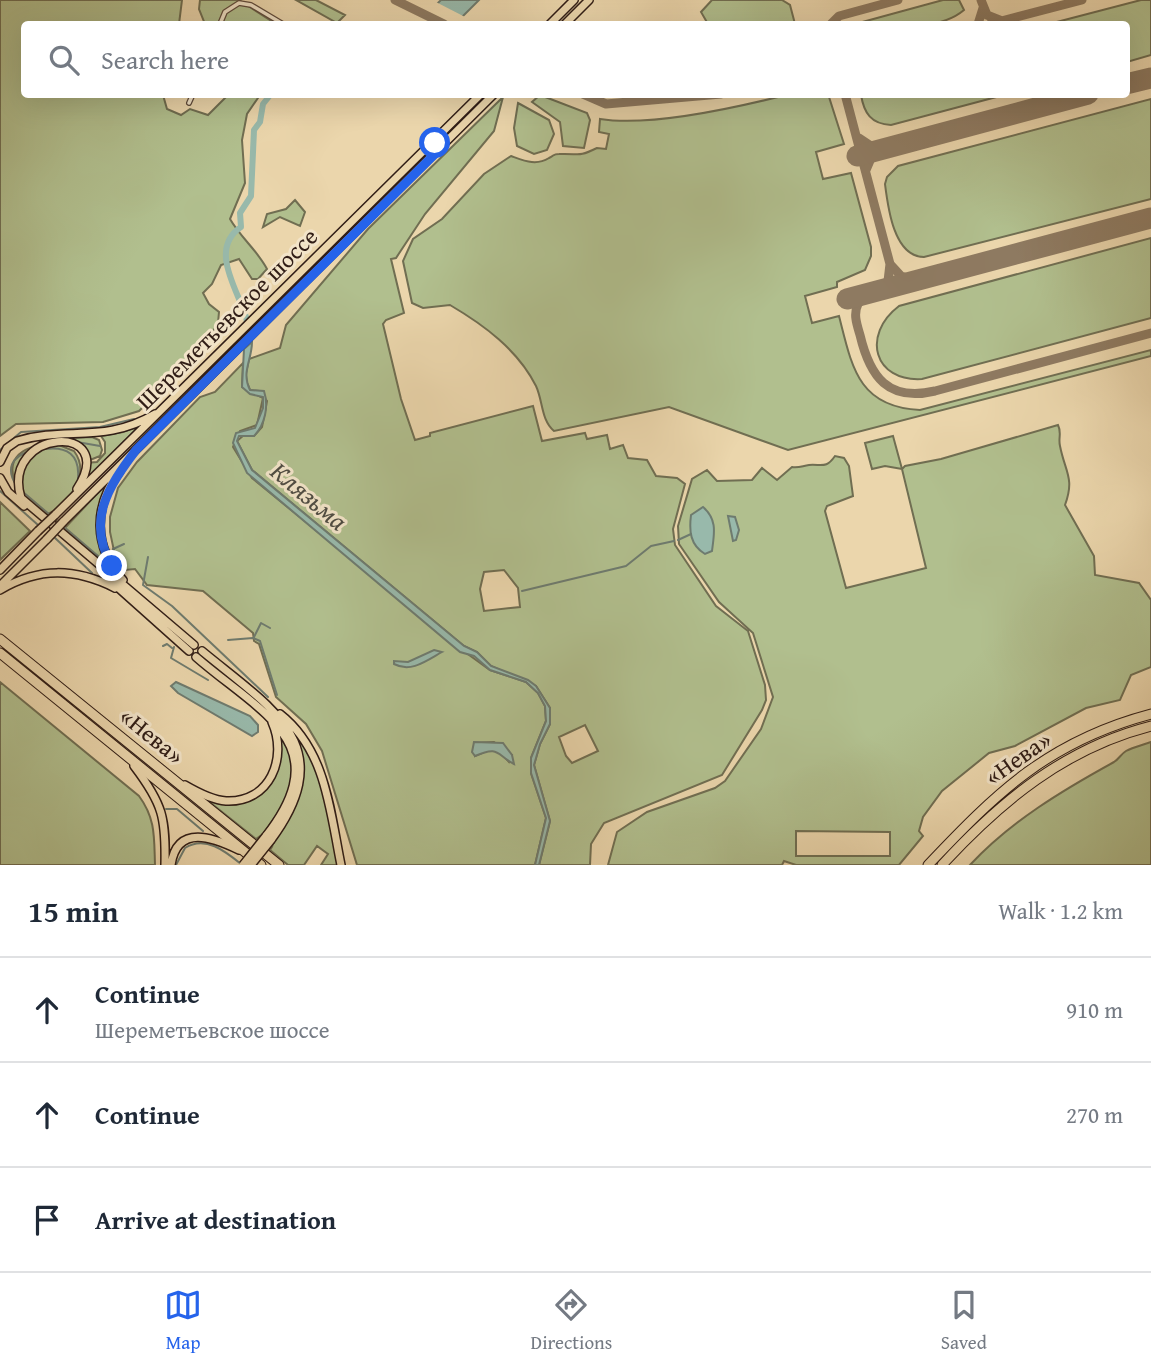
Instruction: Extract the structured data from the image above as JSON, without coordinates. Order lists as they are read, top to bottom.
{
  "streets": {
    "highway": ["«Нева»"],
    "main road": ["Шереметьевское шоссе"]
  },
  "water": ["Клязьма"],
  "page": {
    "search": "Search here",
    "heading": ["15 min", "Walk · 1.2 km"],
    "list": [
      ["Continue", "Шереметьевское шоссе", "910 m"],
      ["Continue", "270 m"],
      "Arrive at destination"
    ],
    "nav": ["Map", "Directions", "Saved"]
  }
}
